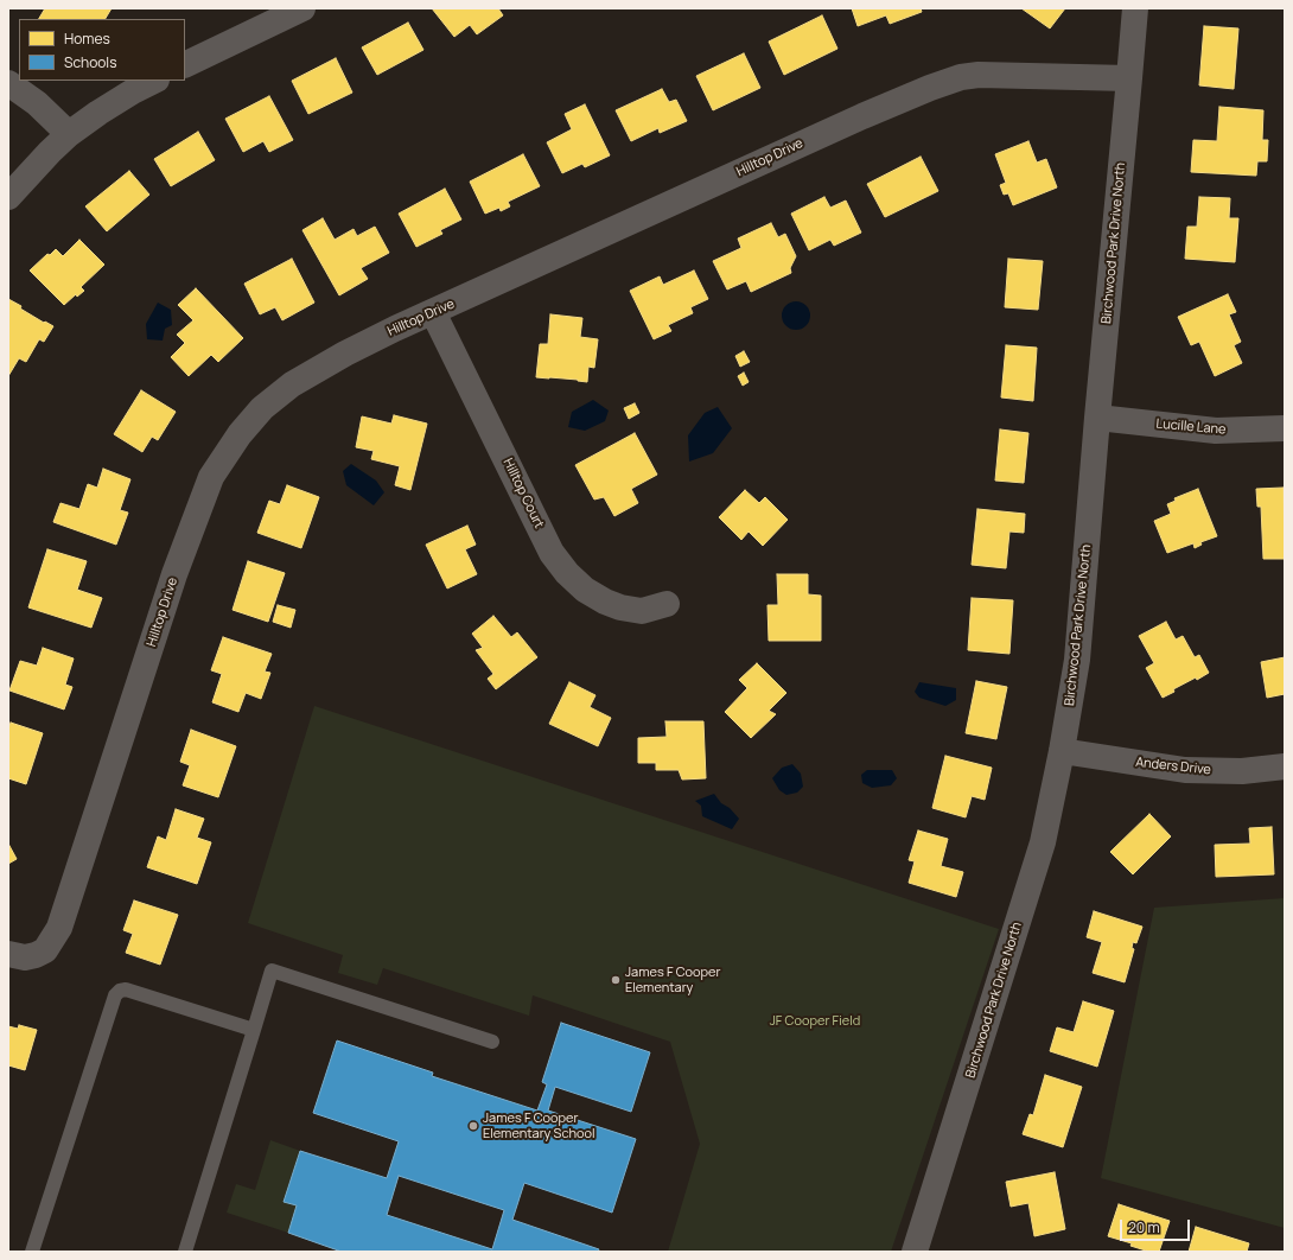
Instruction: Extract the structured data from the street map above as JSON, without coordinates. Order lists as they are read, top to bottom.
{
  "streets": {
    "street": [
      "Hilltop Drive",
      "Birchwood Park Drive North",
      "Lucille Lane",
      "Hilltop Court",
      "Anders Drive"
    ]
  },
  "crossings": [
    ["Hilltop Drive", "Birchwood Park Drive North"],
    ["Hilltop Drive", "Hilltop Court"],
    ["Birchwood Park Drive North", "Lucille Lane"],
    ["Birchwood Park Drive North", "Anders Drive"]
  ],
  "parks": ["JF Cooper Field"],
  "places": ["James F Cooper Elementary", "James F Cooper Elementary School"],
  "legend": ["Homes", "Schools"],
  "scale_bar": "20 m"
}
